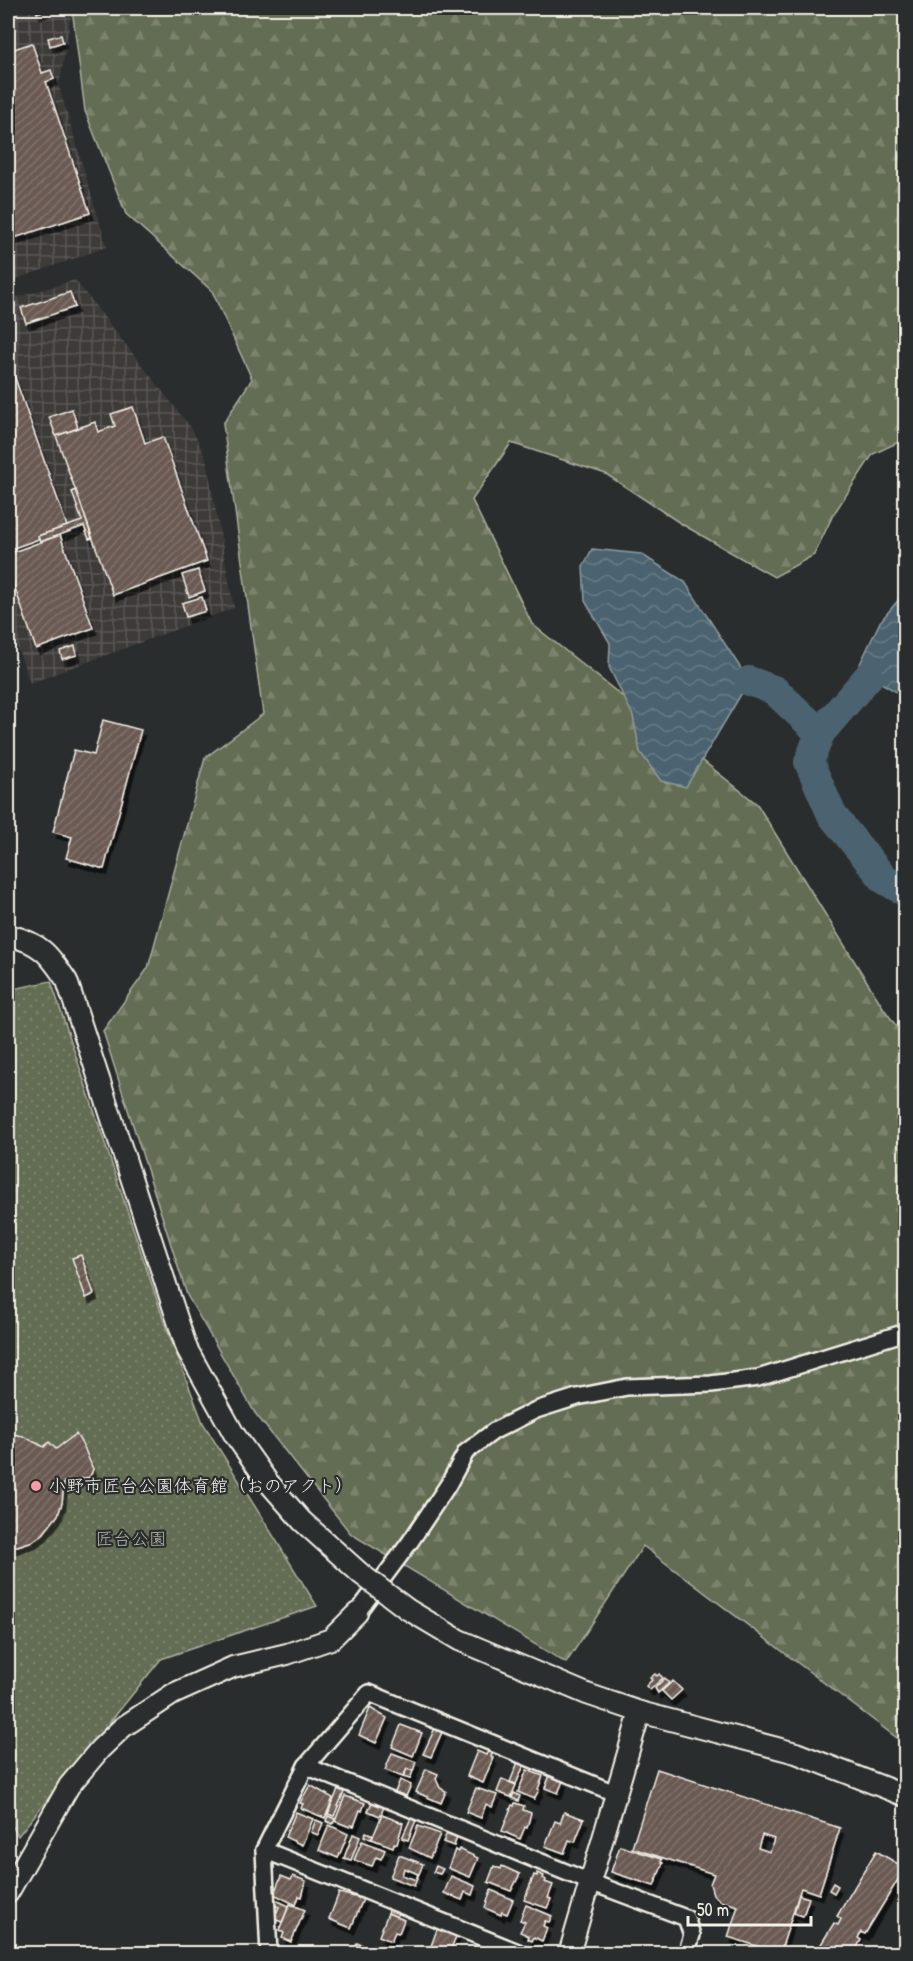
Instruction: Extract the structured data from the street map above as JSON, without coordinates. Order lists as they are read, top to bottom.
{
  "parks": ["匠台公園"],
  "places": ["小野市匠台公園体育館（おのアクト）"],
  "scale_bar": "50 m"
}
